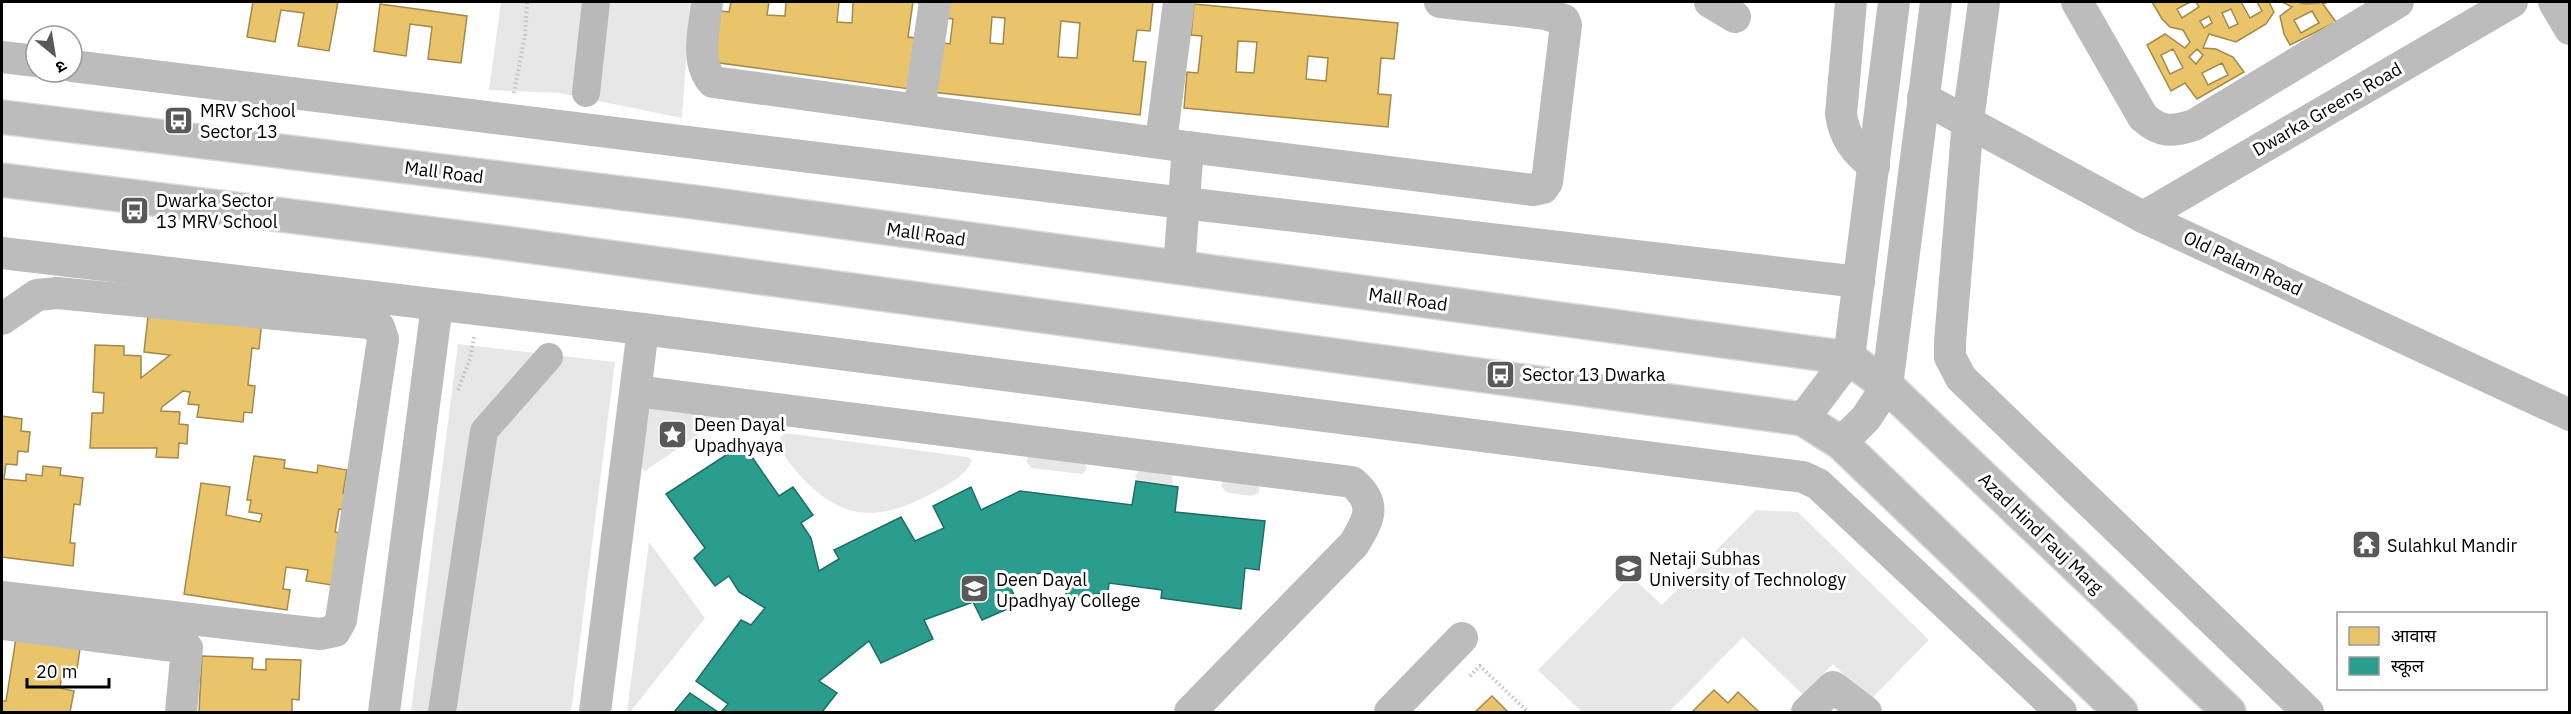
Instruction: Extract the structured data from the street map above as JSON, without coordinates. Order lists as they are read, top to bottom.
{
  "streets": {
    "main road": ["Mall Road", "Azad Hind Fauj Marg"],
    "street": ["Dwarka Greens Road", "Old Palam Road"]
  },
  "crossings": [
    ["Dwarka Greens Road", "Old Palam Road"],
    ["Mall Road", "Azad Hind Fauj Marg"]
  ],
  "places": {
    "bus stop": ["MRV School Sector 13", "Dwarka Sector 13 MRV School", "Sector 13 Dwarka"],
    "place": ["Deen Dayal Upadhyaya"],
    "temple": ["Sulahkul Mandir"],
    "school or university": ["Netaji Subhas University of Technology", "Deen Dayal Upadhyay College"]
  },
  "legend": ["आवास", "स्कूल"],
  "scale_bar": "20 m",
  "north": "bottom right"
}
